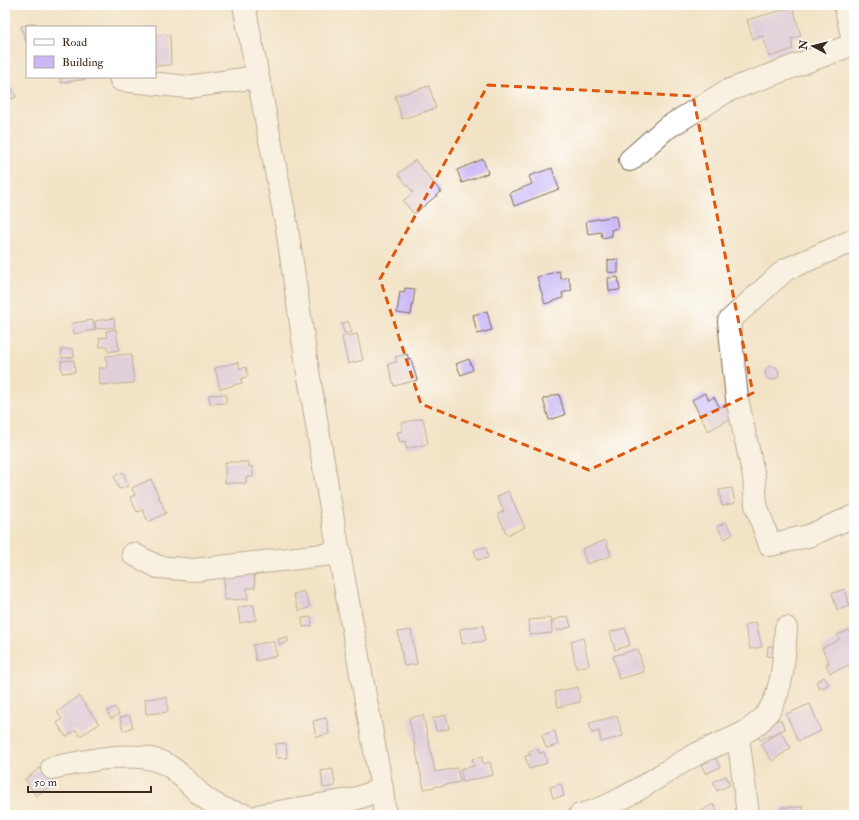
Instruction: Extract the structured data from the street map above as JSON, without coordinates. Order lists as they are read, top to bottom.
{
  "legend": ["Road", "Building"],
  "scale_bar": "50 m",
  "north": "left"
}
